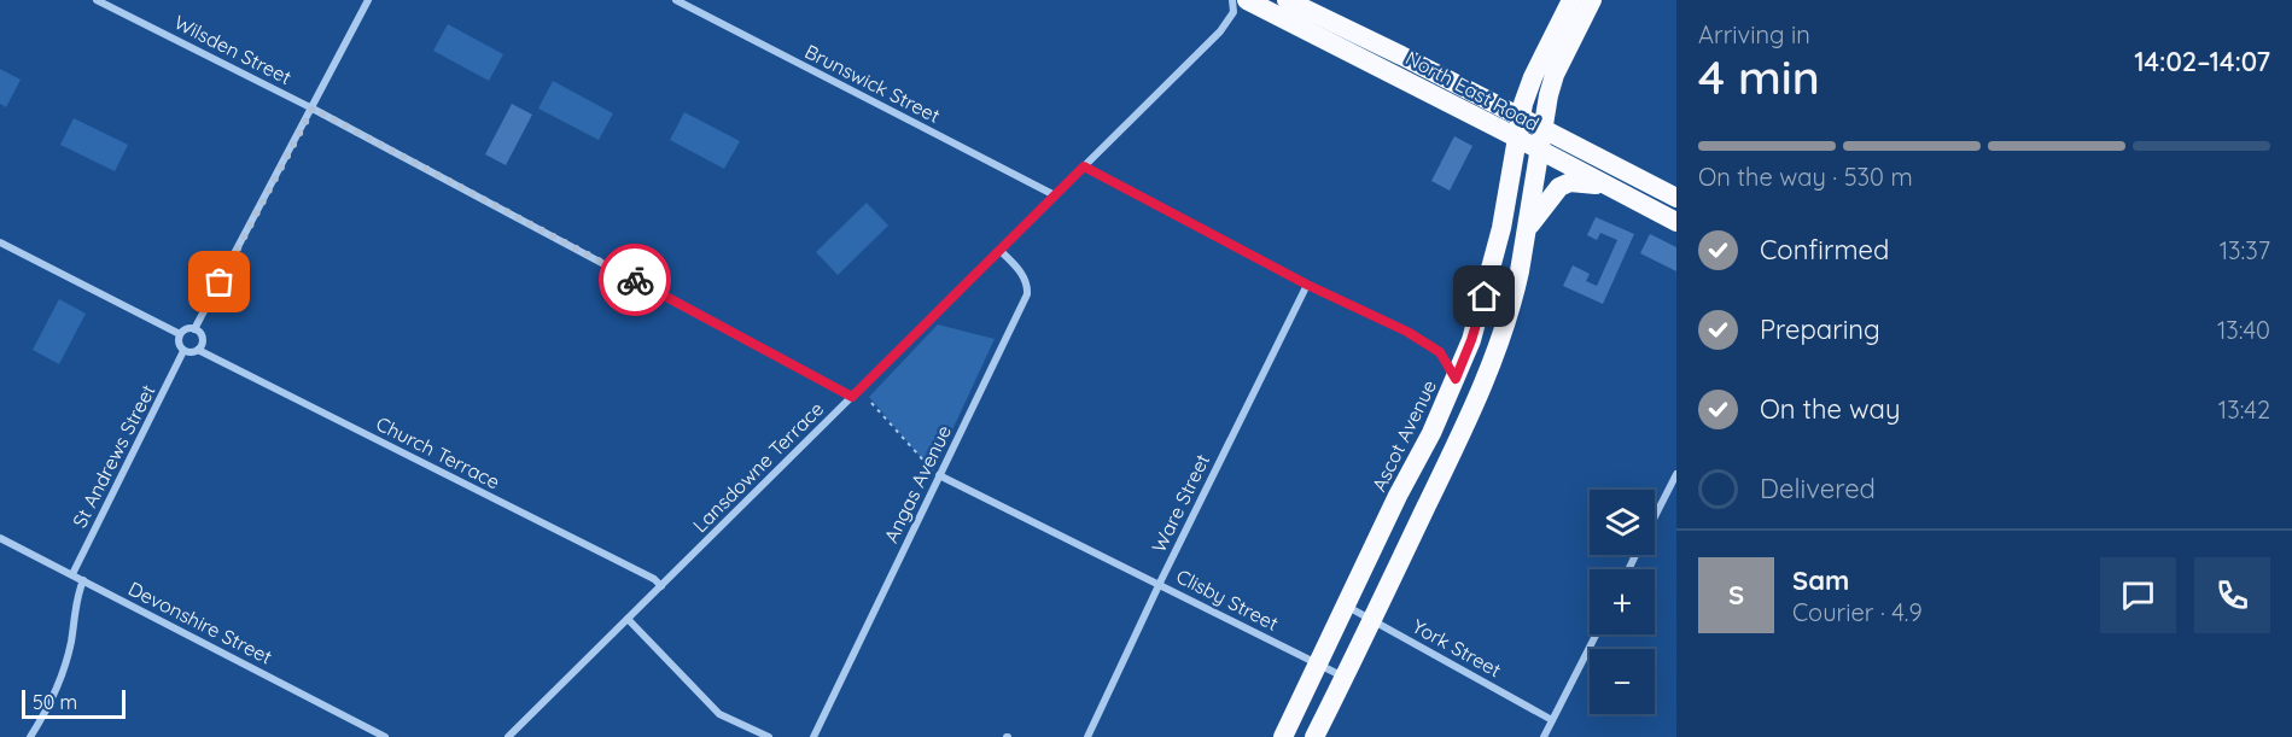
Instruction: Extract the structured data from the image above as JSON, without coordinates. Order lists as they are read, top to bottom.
{
  "streets": {
    "highway": ["North East Road", "Ascot Avenue"],
    "street": [
      "Wilsden Street",
      "Brunswick Street",
      "Church Terrace",
      "St Andrews Street",
      "Lansdowne Terrace",
      "Angas Avenue",
      "Ware Street",
      "Clisby Street",
      "Devonshire Street",
      "York Street"
    ]
  },
  "crossings": [
    ["Wilsden Street", "Lansdowne Terrace"],
    ["Brunswick Street", "Lansdowne Terrace"],
    ["North East Road", "Ascot Avenue"],
    ["Ascot Avenue", "Clisby Street"],
    ["Ascot Avenue", "York Street"],
    ["Church Terrace", "St Andrews Street"],
    ["Church Terrace", "Lansdowne Terrace"],
    ["St Andrews Street", "Devonshire Street"],
    ["Lansdowne Terrace", "Angas Avenue"],
    ["Angas Avenue", "Clisby Street"],
    ["Ware Street", "Clisby Street"]
  ],
  "scale_bar": "50 m",
  "page": {
    "heading": ["4 min", "Arriving in", "14:02–14:07"],
    "panel": ["Sam", "Courier · 4.9"],
    "bar": "On the way · 530 m",
    "list": [
      ["Confirmed", "13:37"],
      ["Preparing", "13:40"],
      ["On the way", "13:42"],
      "Delivered"
    ],
    "map_buttons": ["+", "−"],
    "round": "S",
    "scale": "50 m"
  }
}
